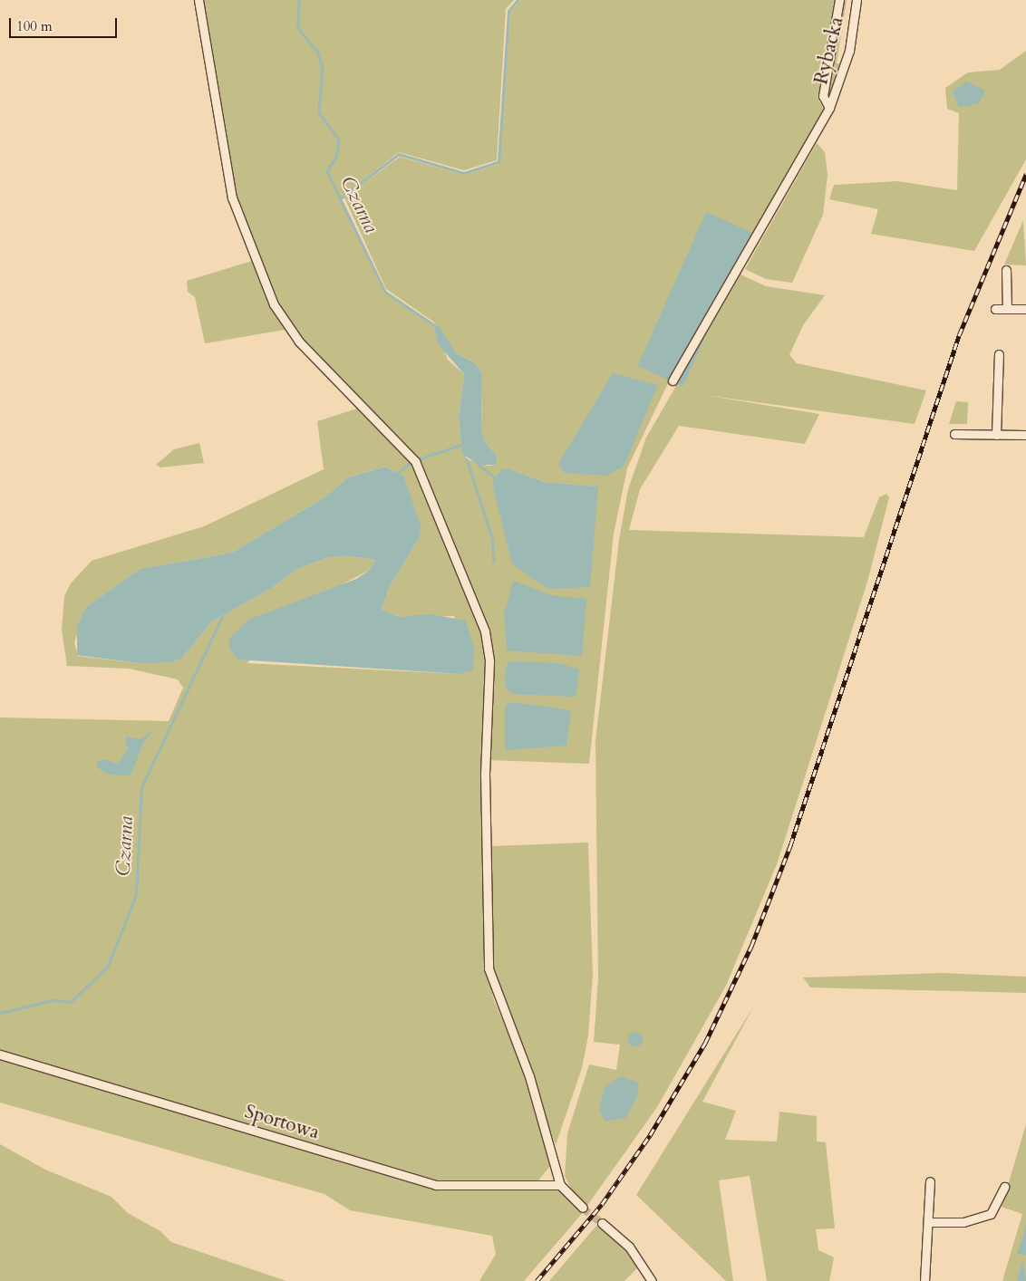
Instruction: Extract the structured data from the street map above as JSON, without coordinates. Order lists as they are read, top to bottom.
{
  "streets": {
    "street": ["Rybacka", "Sportowa"]
  },
  "water": ["Czarna"],
  "scale_bar": "100 m"
}
